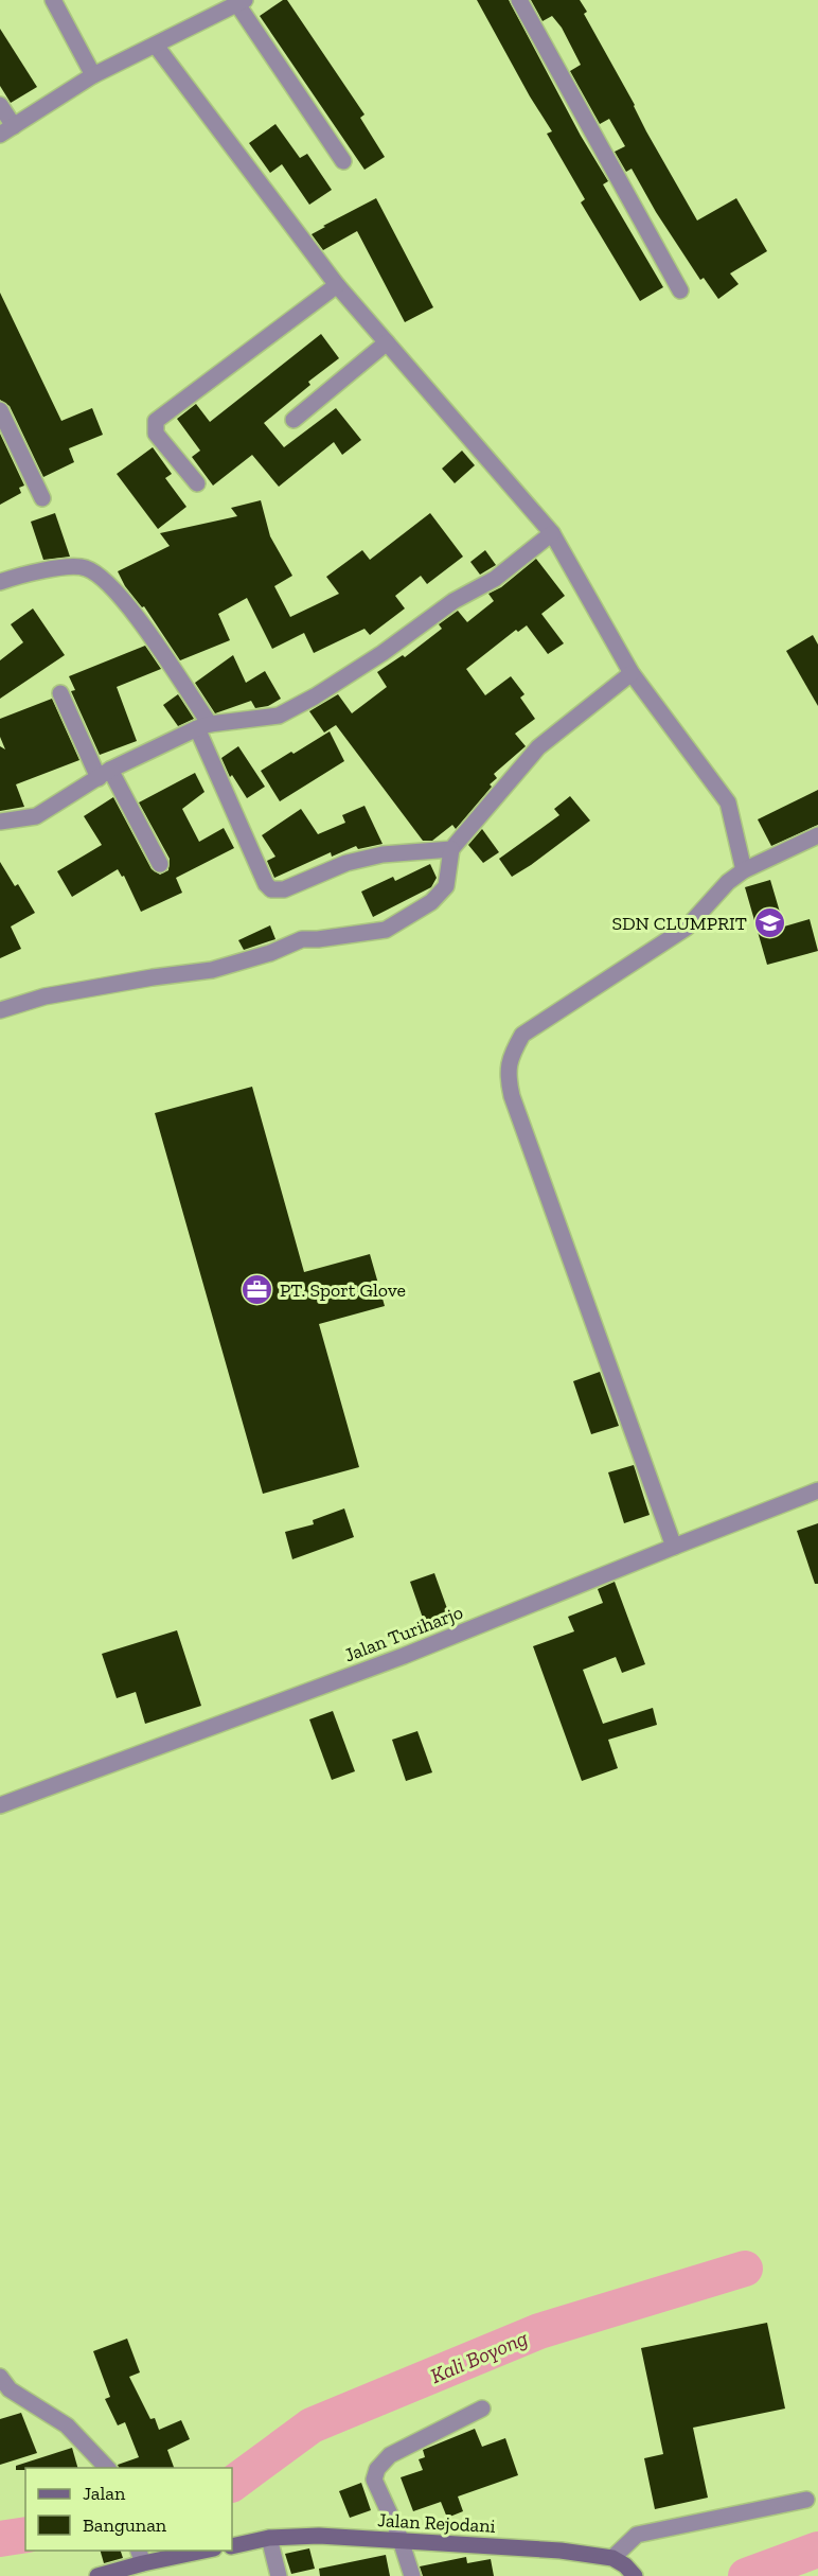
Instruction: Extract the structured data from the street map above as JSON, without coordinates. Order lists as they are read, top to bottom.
{
  "streets": {
    "main road": ["Jalan Rejodani"],
    "street": ["Jalan Turiharjo"]
  },
  "water": ["Kali Boyong"],
  "places": {
    "school or university": ["SDN CLUMPRIT"],
    "office": ["PT. Sport Glove"]
  },
  "legend": ["Jalan", "Bangunan"]
}
